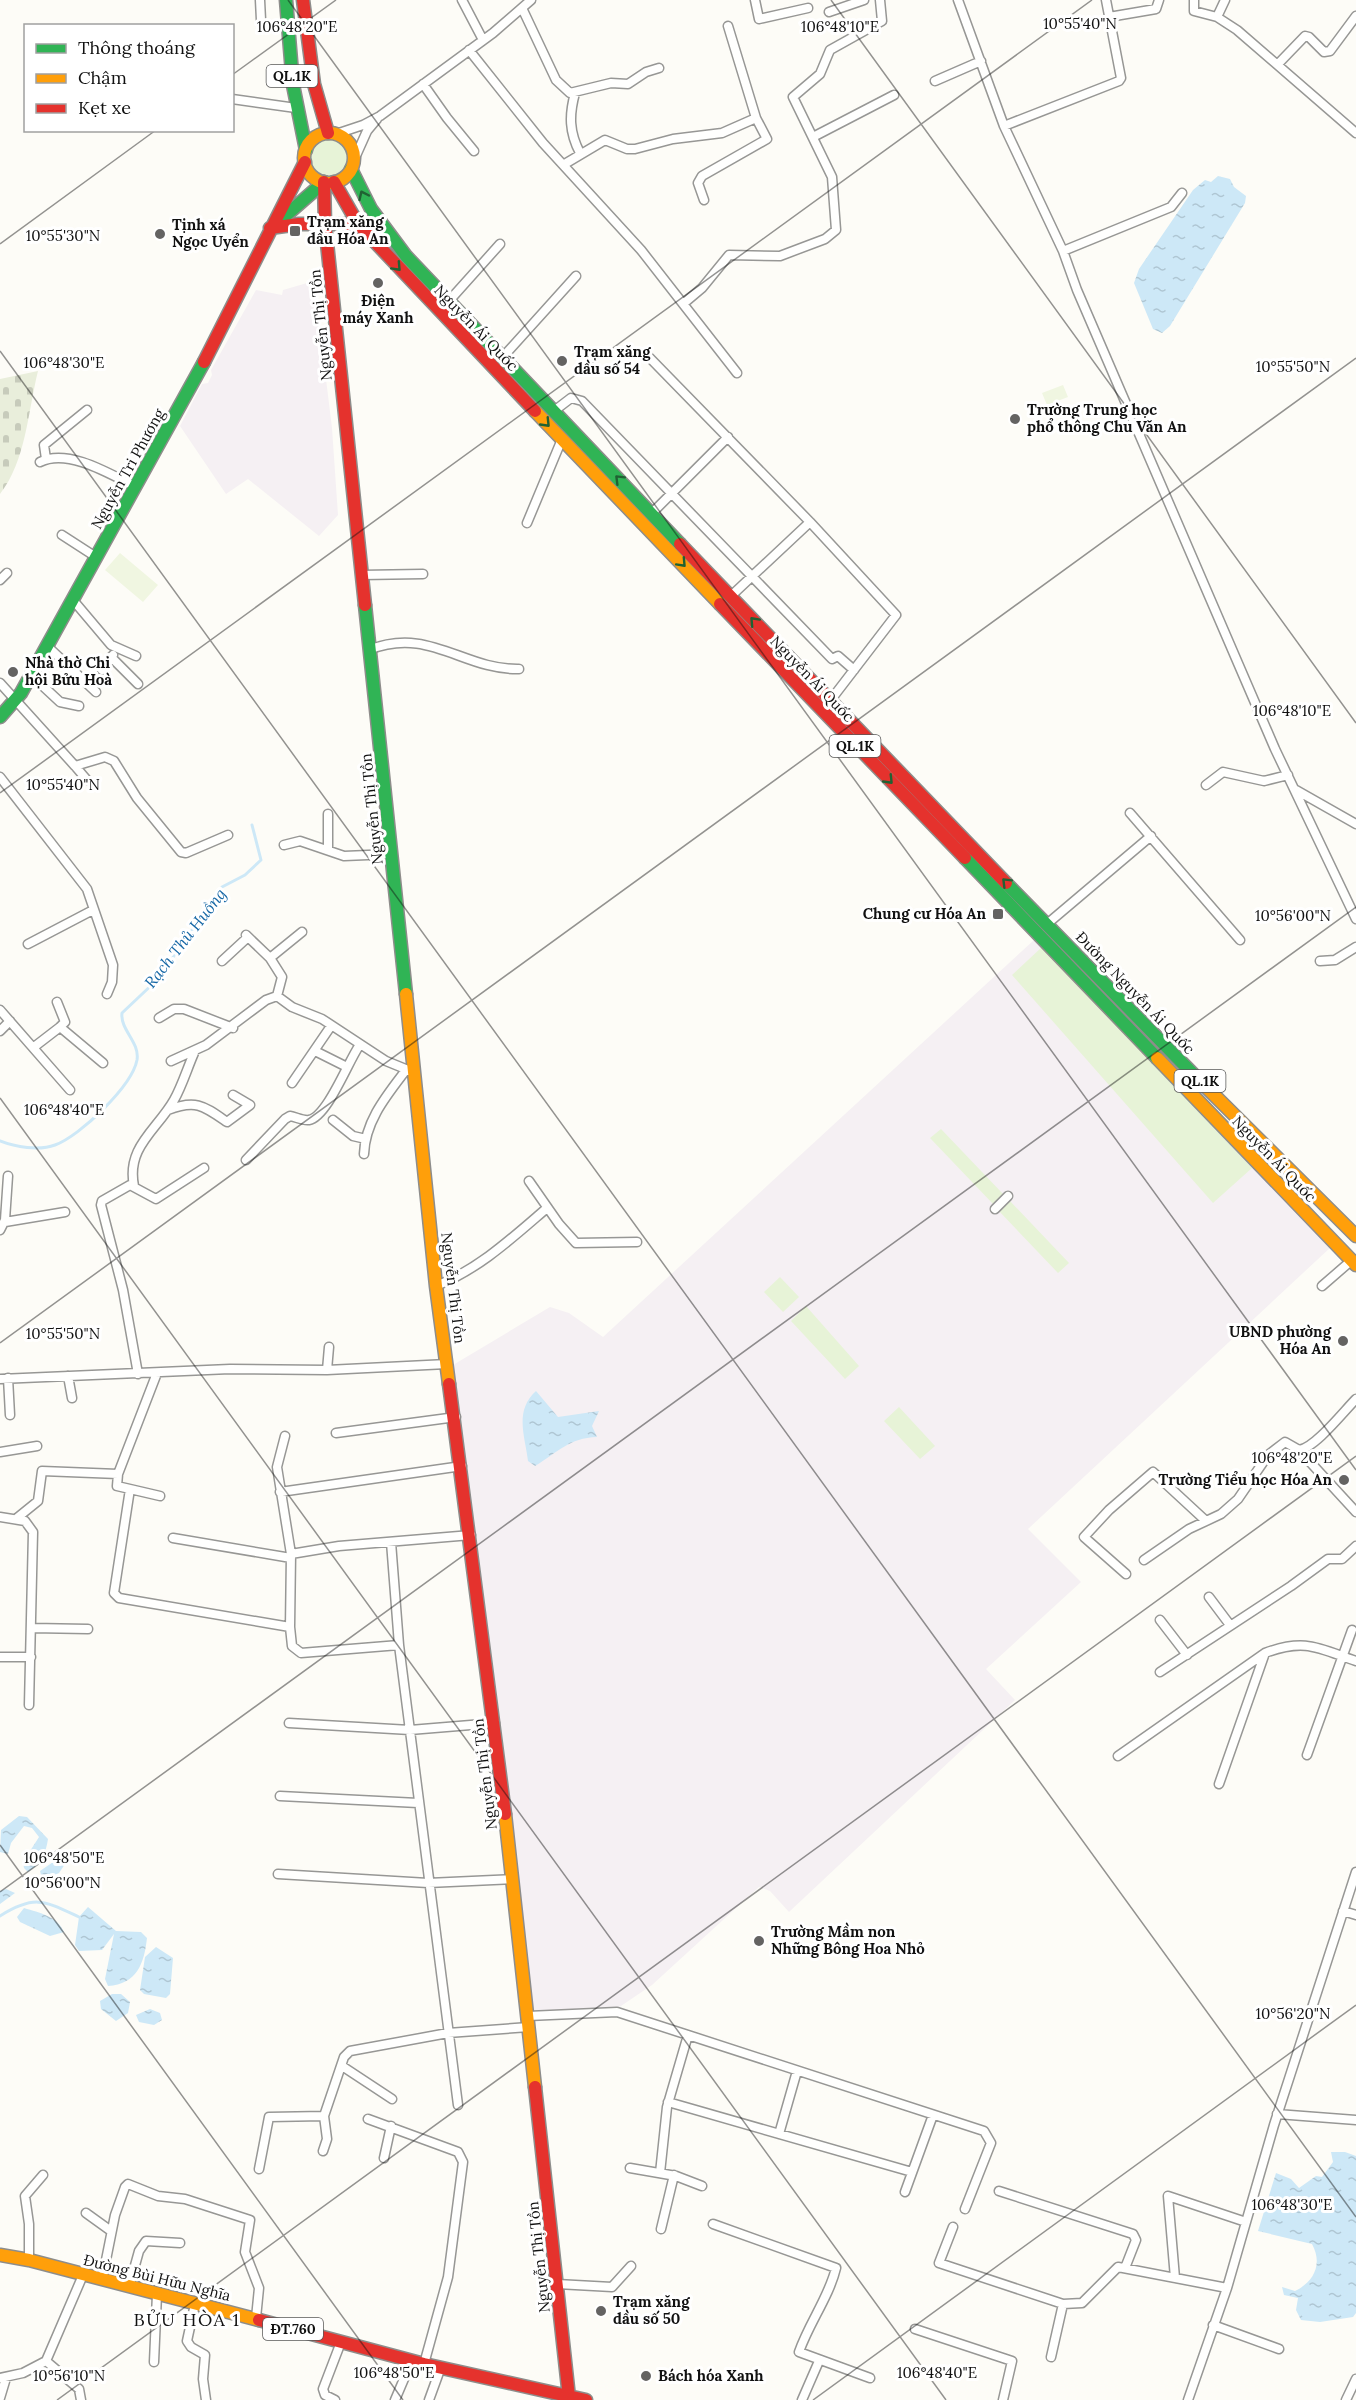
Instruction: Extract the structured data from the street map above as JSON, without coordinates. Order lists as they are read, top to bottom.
{
  "streets": {
    "main road": [
      "QL.1K",
      "Nguyễn Thị Tồn",
      "Nguyễn Ái Quốc",
      "Nguyễn Tri Phương",
      "Đường Nguyễn Ái Quốc",
      "Đường Bùi Hữu Nghĩa",
      "ĐT.760"
    ]
  },
  "crossings": [
    ["QL.1K", "Nguyễn Thị Tồn"],
    ["QL.1K", "Nguyễn Ái Quốc"],
    ["QL.1K", "Nguyễn Tri Phương"],
    ["Nguyễn Thị Tồn", "Nguyễn Ái Quốc"],
    ["Nguyễn Thị Tồn", "Nguyễn Tri Phương"],
    ["Nguyễn Thị Tồn", "Đường Bùi Hữu Nghĩa"],
    ["Nguyễn Ái Quốc", "Nguyễn Tri Phương"],
    ["Nguyễn Ái Quốc", "Đường Nguyễn Ái Quốc"]
  ],
  "districts": ["BỬU HÒA 1"],
  "water": ["Rạch Thủ Huồng"],
  "places": {
    "transit": ["Trạm xăng dầu Hóa An", "Chung cư Hóa An"],
    "other": [
      "Tịnh xá Ngọc Uyển",
      "Điện máy Xanh",
      "Trạm xăng dầu số 54",
      "Trường Trung học phổ thông Chu Văn An",
      "Nhà thờ Chi hội Bửu Hoà",
      "UBND phường Hóa An",
      "Trường Tiểu học Hóa An",
      "Trường Mầm non Những Bông Hoa Nhỏ",
      "Trạm xăng dầu số 50",
      "Bách hóa Xanh"
    ]
  },
  "legend": ["Thông thoáng", "Chậm", "Kẹt xe"],
  "coordinates": [
    "10°55'40\"N",
    "106°48'20\"E",
    "106°48'10\"E",
    "10°55'30\"N",
    "106°48'30\"E",
    "10°55'50\"N",
    "10°56'00\"N",
    "106°48'40\"E",
    "106°48'50\"E",
    "10°56'20\"N",
    "10°56'10\"N"
  ]
}
